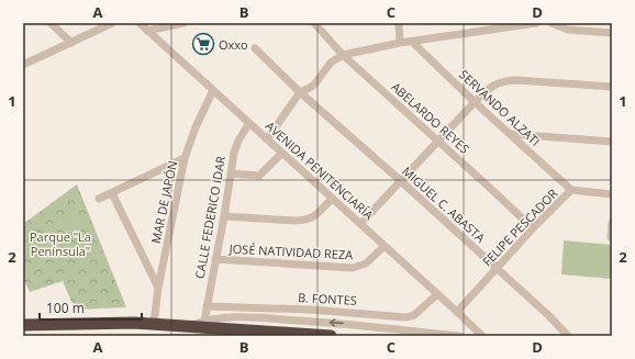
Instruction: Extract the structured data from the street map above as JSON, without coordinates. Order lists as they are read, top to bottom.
{
  "streets": {
    "street": [
      "SERVANDO ALZATI",
      "ABELARDO REYES",
      "AVENIDA PENITENCIARÍA",
      "MAR DE JAPÓN",
      "MIGUEL C. ABASTA",
      "CALLE FEDERICO IDAR",
      "FELIPE PESCADOR",
      "JOSÉ NATIVIDAD REZA",
      "B. FONTES"
    ]
  },
  "crossings": [
    ["SERVANDO ALZATI", "FELIPE PESCADOR"],
    ["ABELARDO REYES", "FELIPE PESCADOR"],
    ["AVENIDA PENITENCIARÍA", "MAR DE JAPÓN"],
    ["AVENIDA PENITENCIARÍA", "CALLE FEDERICO IDAR"],
    ["AVENIDA PENITENCIARÍA", "FELIPE PESCADOR"],
    ["AVENIDA PENITENCIARÍA", "JOSÉ NATIVIDAD REZA"],
    ["AVENIDA PENITENCIARÍA", "B. FONTES"],
    ["MIGUEL C. ABASTA", "FELIPE PESCADOR"],
    ["CALLE FEDERICO IDAR", "JOSÉ NATIVIDAD REZA"],
    ["CALLE FEDERICO IDAR", "B. FONTES"]
  ],
  "parks": ["Parque \"La Península\""],
  "places": {
    "supermarket": ["Oxxo"]
  },
  "scale_bar": "100 m",
  "grid": {
    "columns": [
      "A",
      "B",
      "C",
      "D"
    ],
    "rows": ["1", "2"]
  }
}
